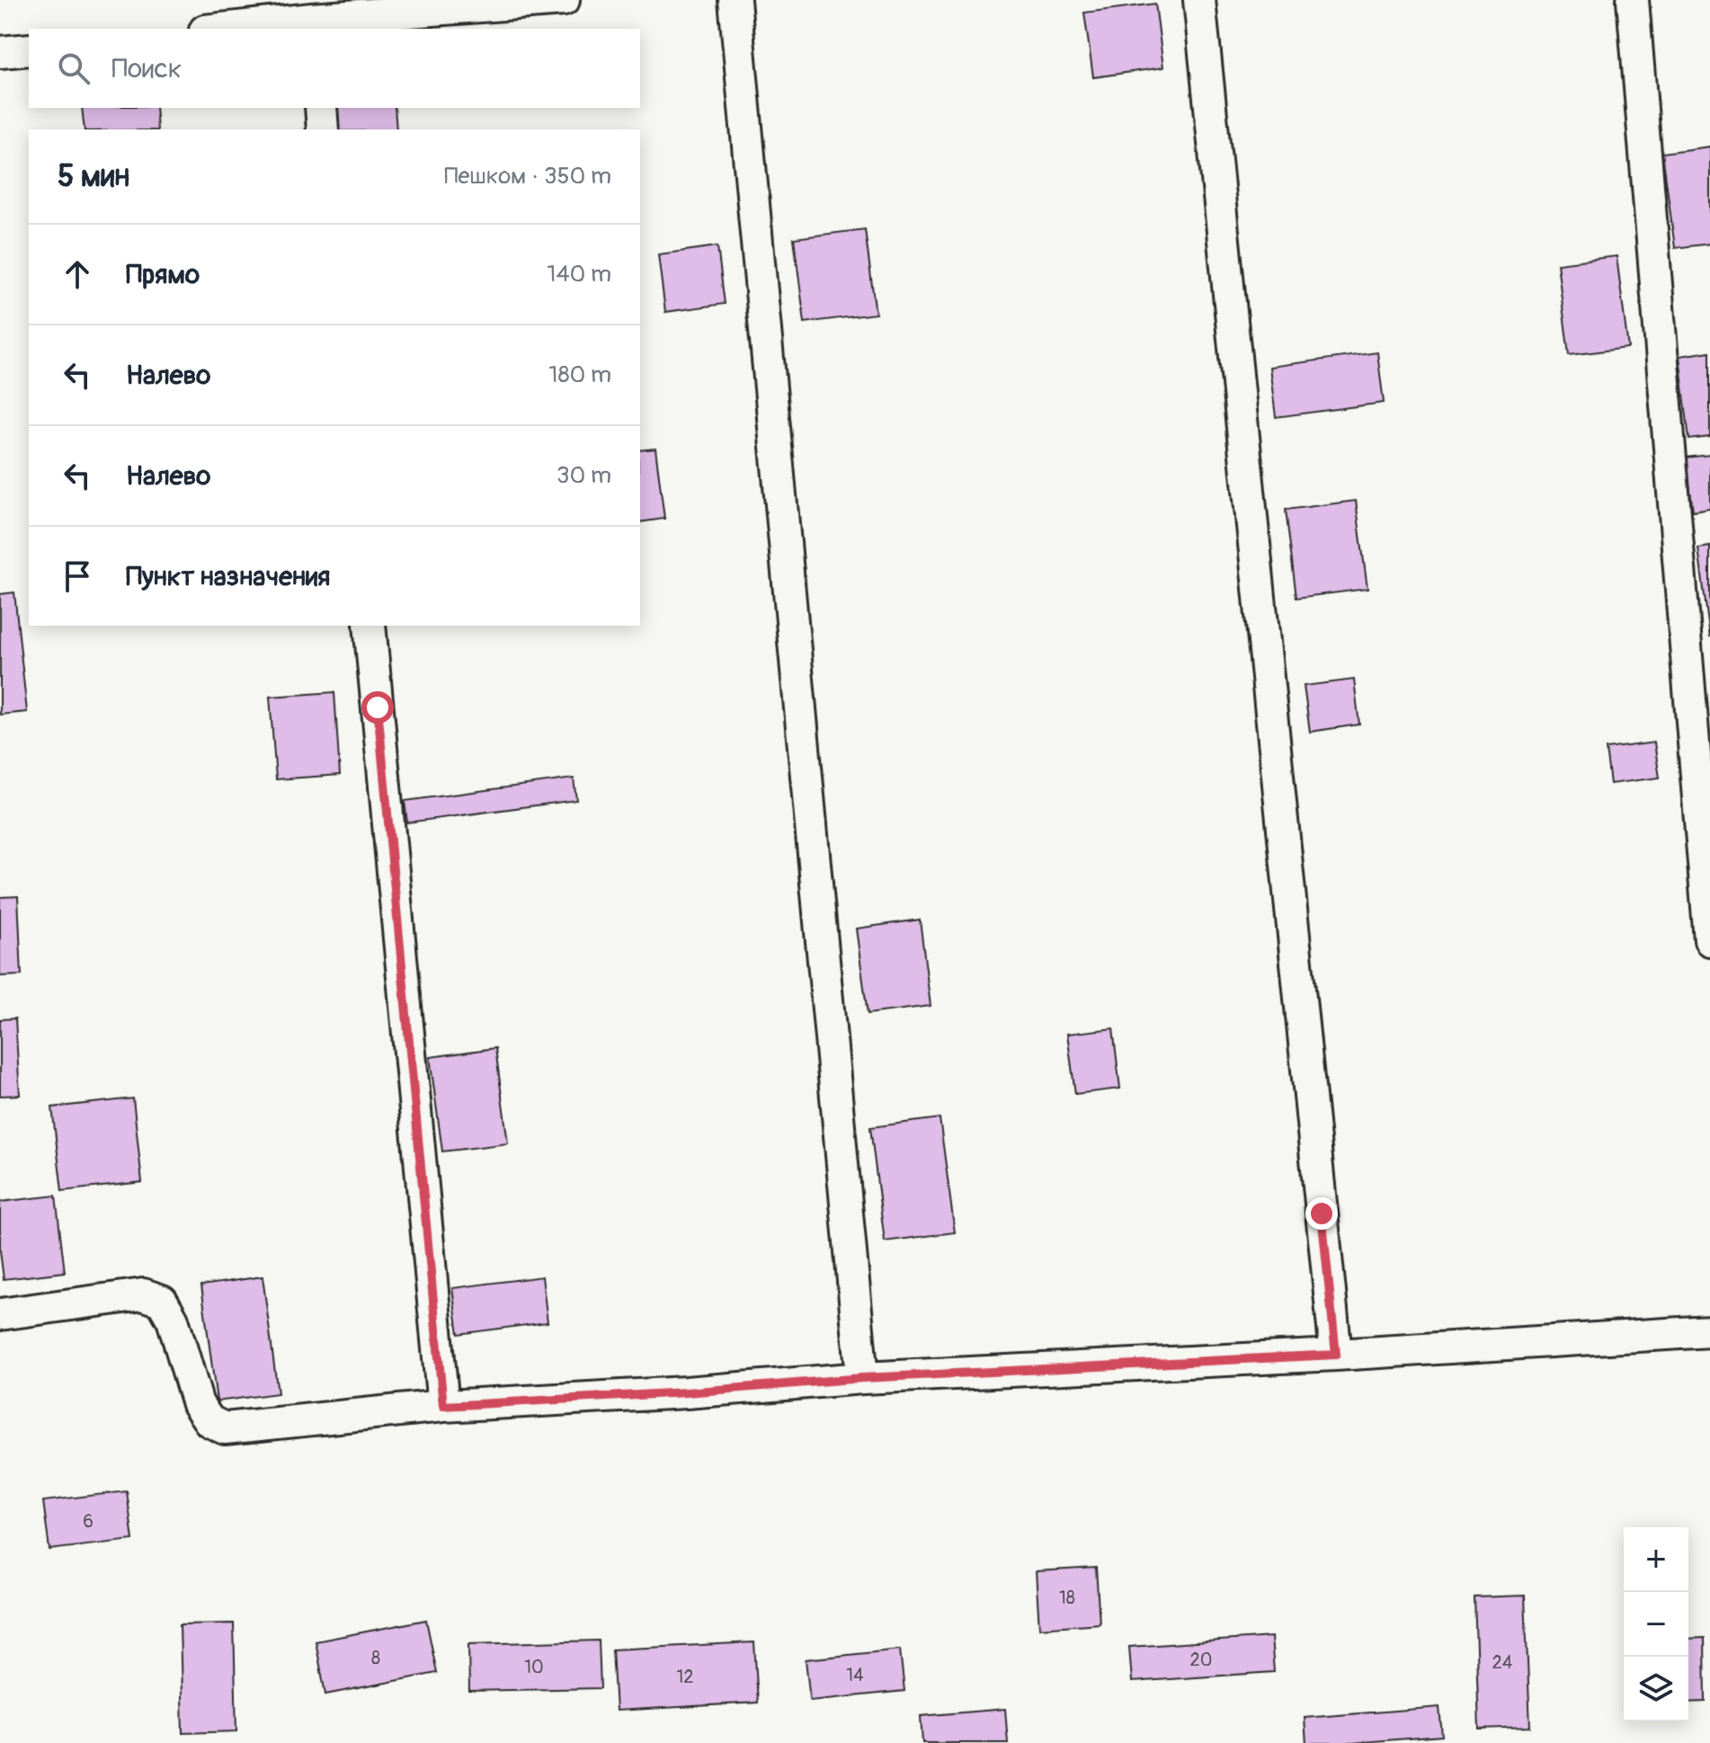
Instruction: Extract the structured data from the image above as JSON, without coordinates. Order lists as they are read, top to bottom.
{
  "house_numbers": [
    "6",
    "18",
    "8",
    "20",
    "24",
    "10",
    "14",
    "12"
  ],
  "page": {
    "search": "Поиск",
    "heading": ["5 мин", "Пешком · 350 m"],
    "list": [
      ["Прямо", "140 m"],
      ["Налево", "180 m"],
      ["Налево", "30 m"],
      "Пункт назначения"
    ],
    "map_buttons": ["+", "−"]
  }
}
